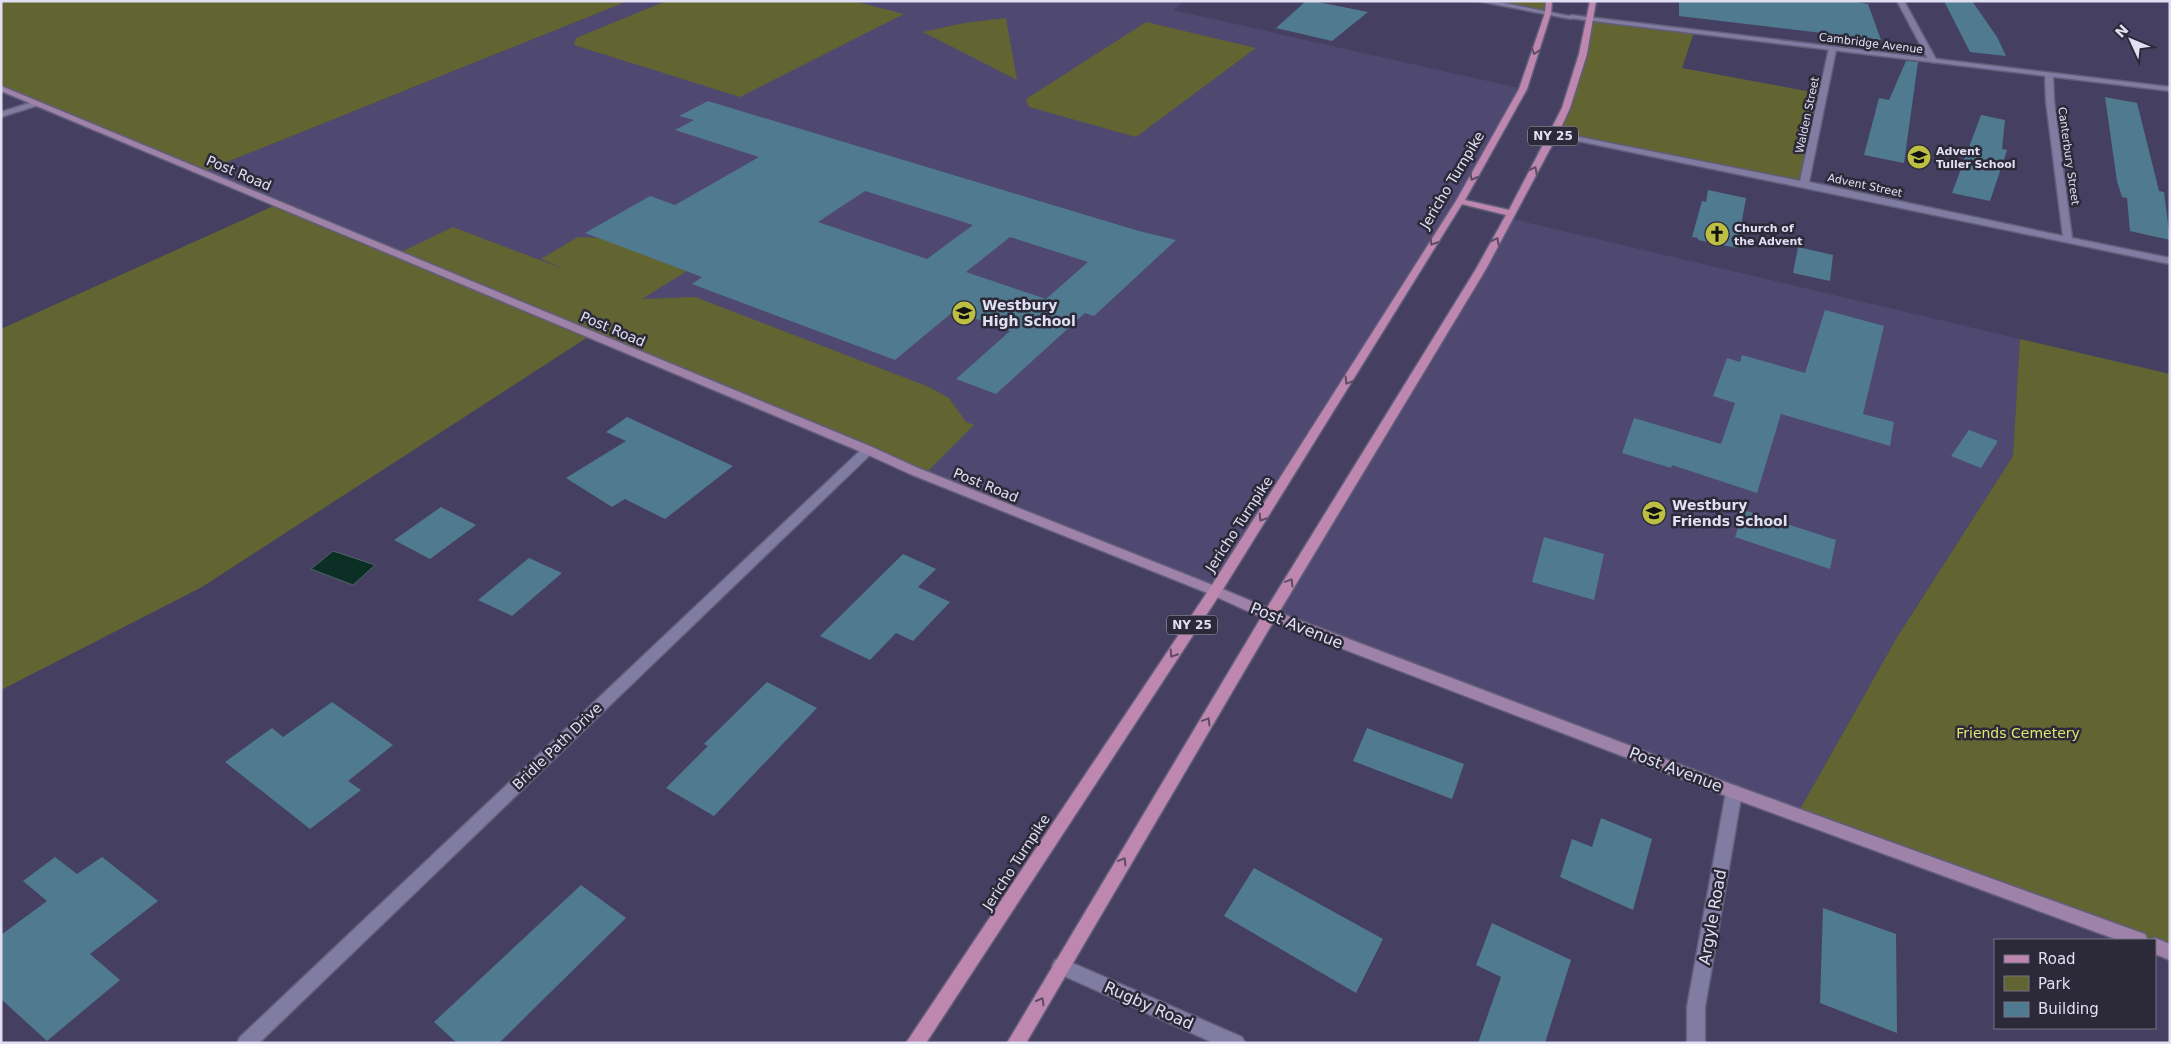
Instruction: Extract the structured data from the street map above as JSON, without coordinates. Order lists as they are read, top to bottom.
{
  "streets": {
    "main road": [
      "NY 25",
      "Post Road",
      "Jericho Turnpike",
      "Post Avenue"
    ],
    "street": [
      "Cambridge Avenue",
      "Walden Street",
      "Canterbury Street",
      "Advent Street",
      "Bridle Path Drive",
      "Argyle Road",
      "Rugby Road"
    ]
  },
  "crossings": [
    ["Cambridge Avenue", "Walden Street"],
    ["Cambridge Avenue", "NY 25"],
    ["Cambridge Avenue", "Canterbury Street"],
    ["Cambridge Avenue", "Jericho Turnpike"],
    ["Walden Street", "Advent Street"],
    ["NY 25", "Advent Street"],
    ["NY 25", "Post Avenue"],
    ["NY 25", "Rugby Road"],
    ["Canterbury Street", "Advent Street"],
    ["Post Road", "Jericho Turnpike"],
    ["Post Road", "Post Avenue"],
    ["Post Road", "Bridle Path Drive"],
    ["Jericho Turnpike", "Post Avenue"],
    ["Post Avenue", "Argyle Road"]
  ],
  "parks": ["Friends Cemetery"],
  "places": {
    "school or university": ["Advent Tuller School", "Westbury High School", "Westbury Friends School"],
    "church": ["Church of the Advent"]
  },
  "legend": ["Road", "Park", "Building"],
  "north": "top left"
}
